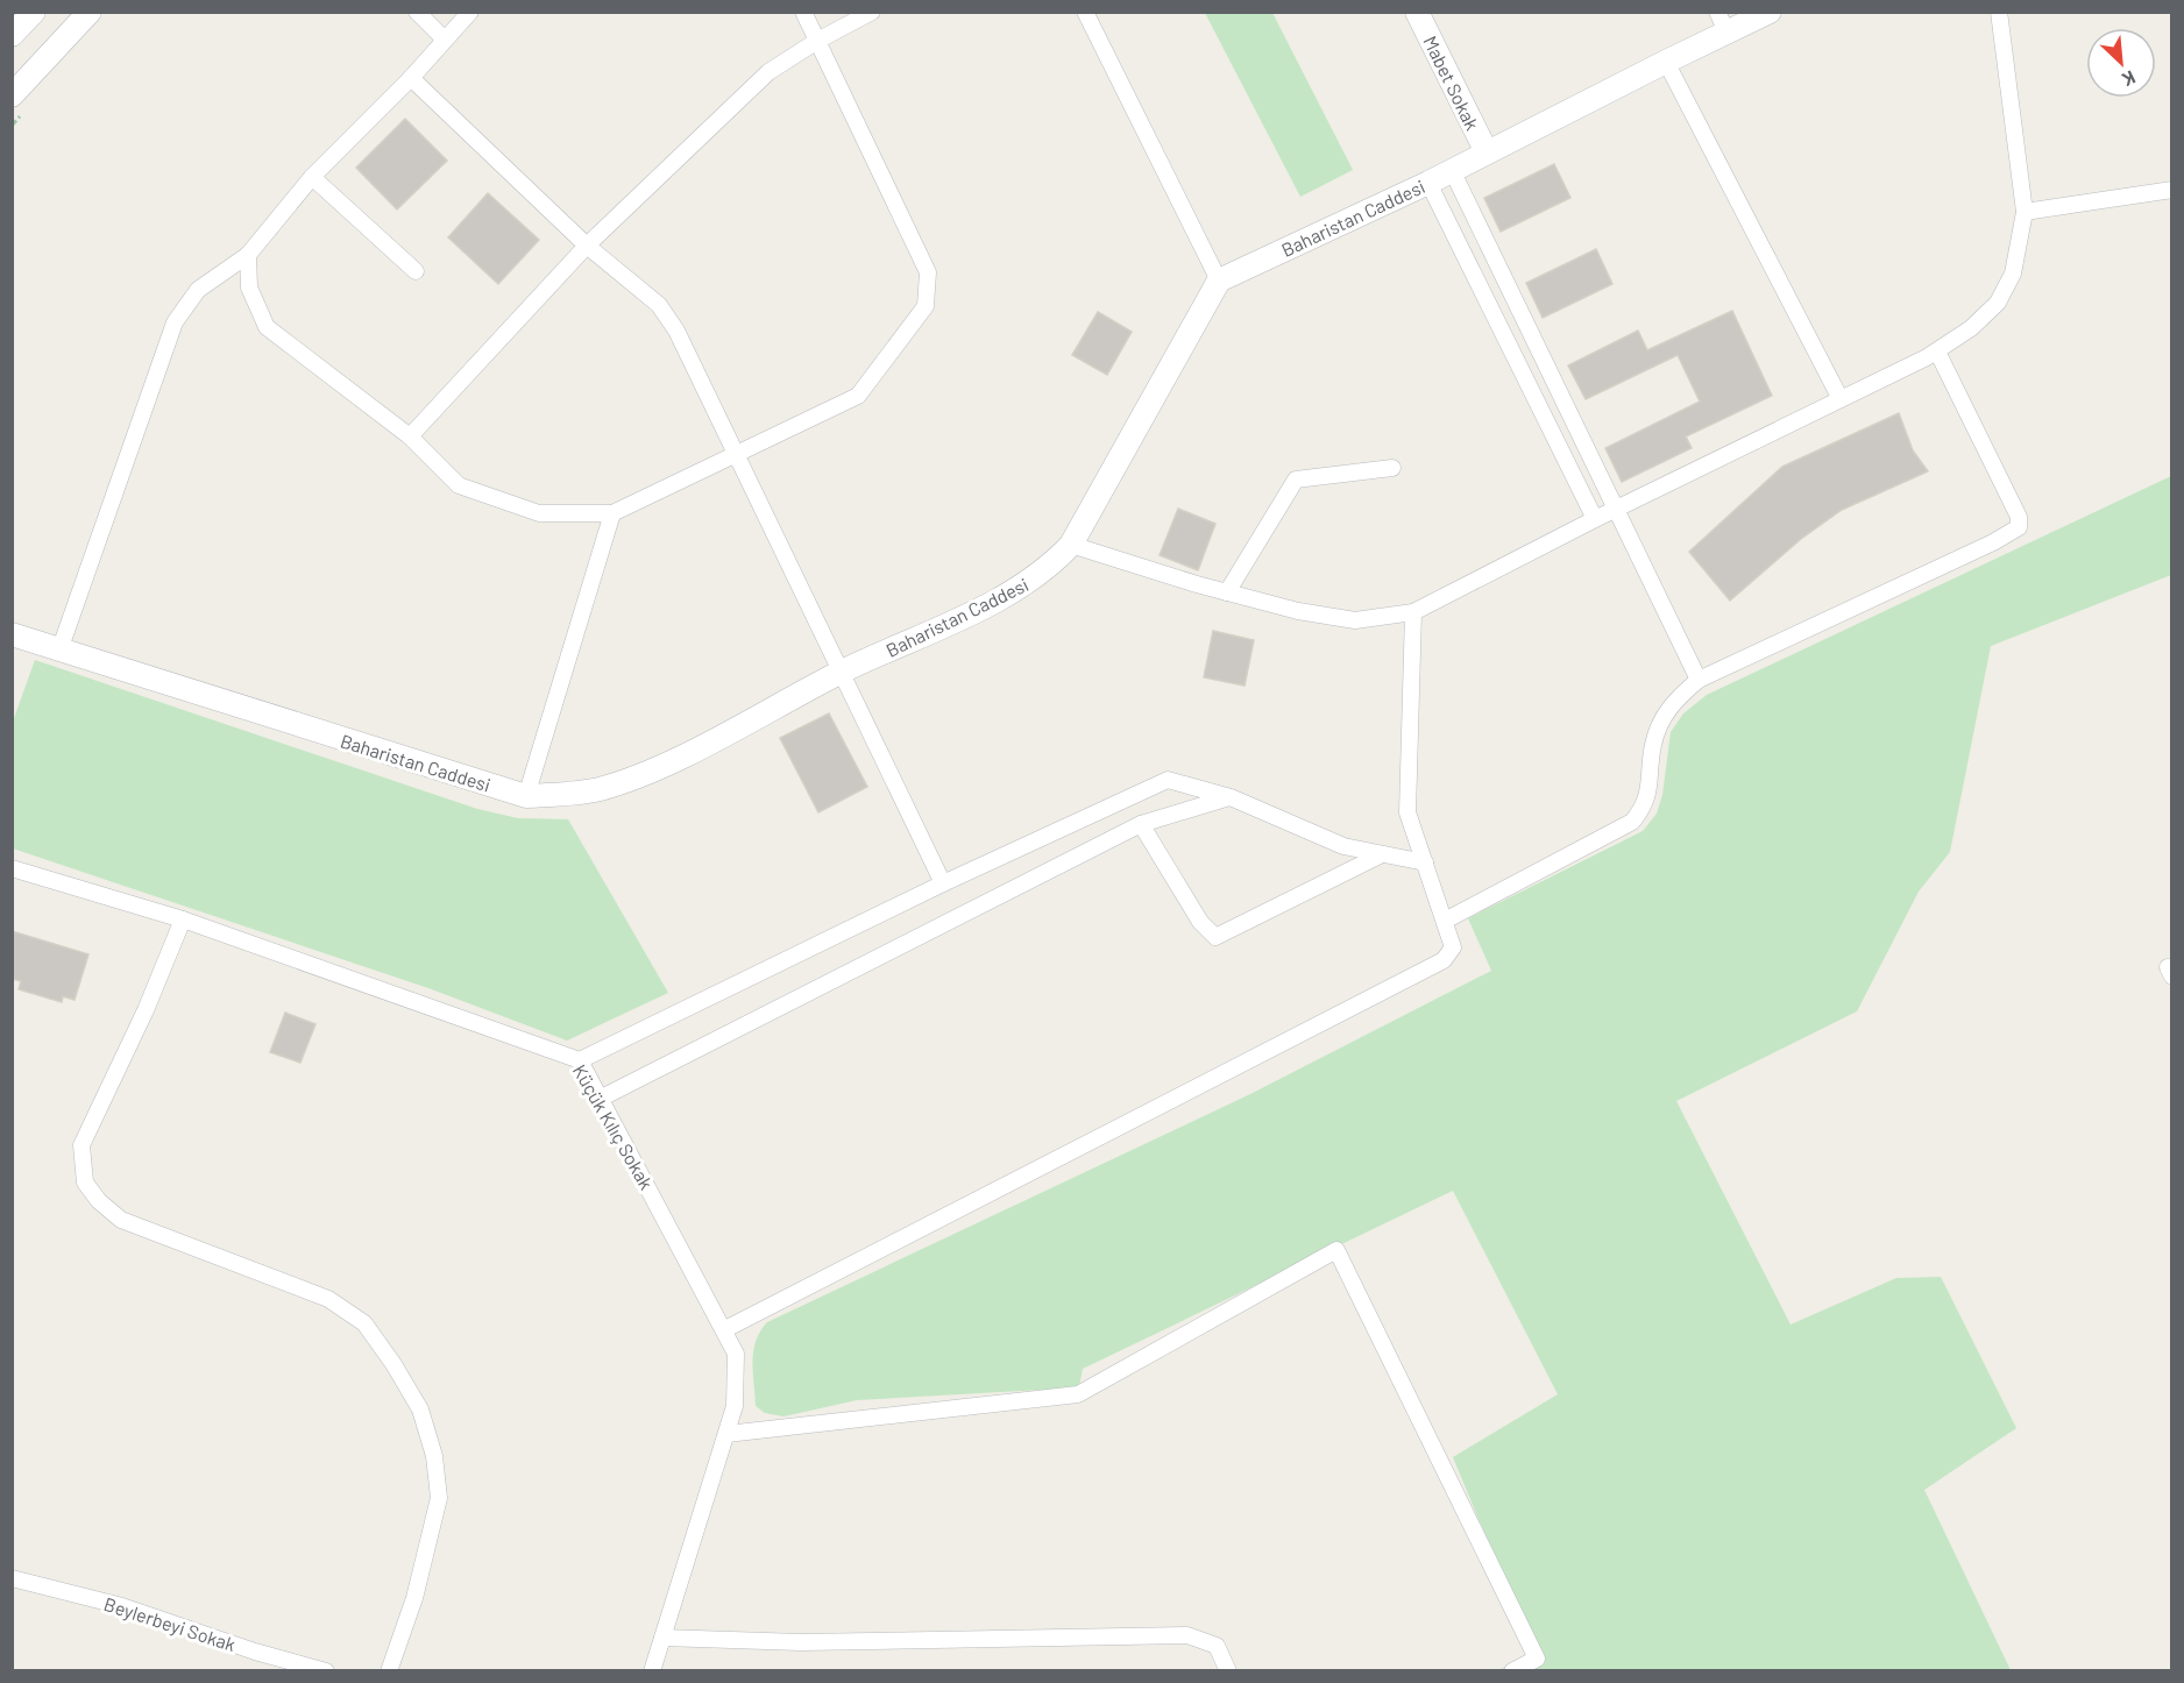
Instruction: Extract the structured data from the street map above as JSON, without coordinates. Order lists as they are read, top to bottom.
{
  "streets": {
    "street": [
      "Mabet Sokak",
      "Baharistan Caddesi",
      "Küçük Kılıç Sokak",
      "Beylerbeyi Sokak"
    ]
  },
  "crossings": [
    ["Mabet Sokak", "Baharistan Caddesi"]
  ],
  "north": "bottom right"
}
